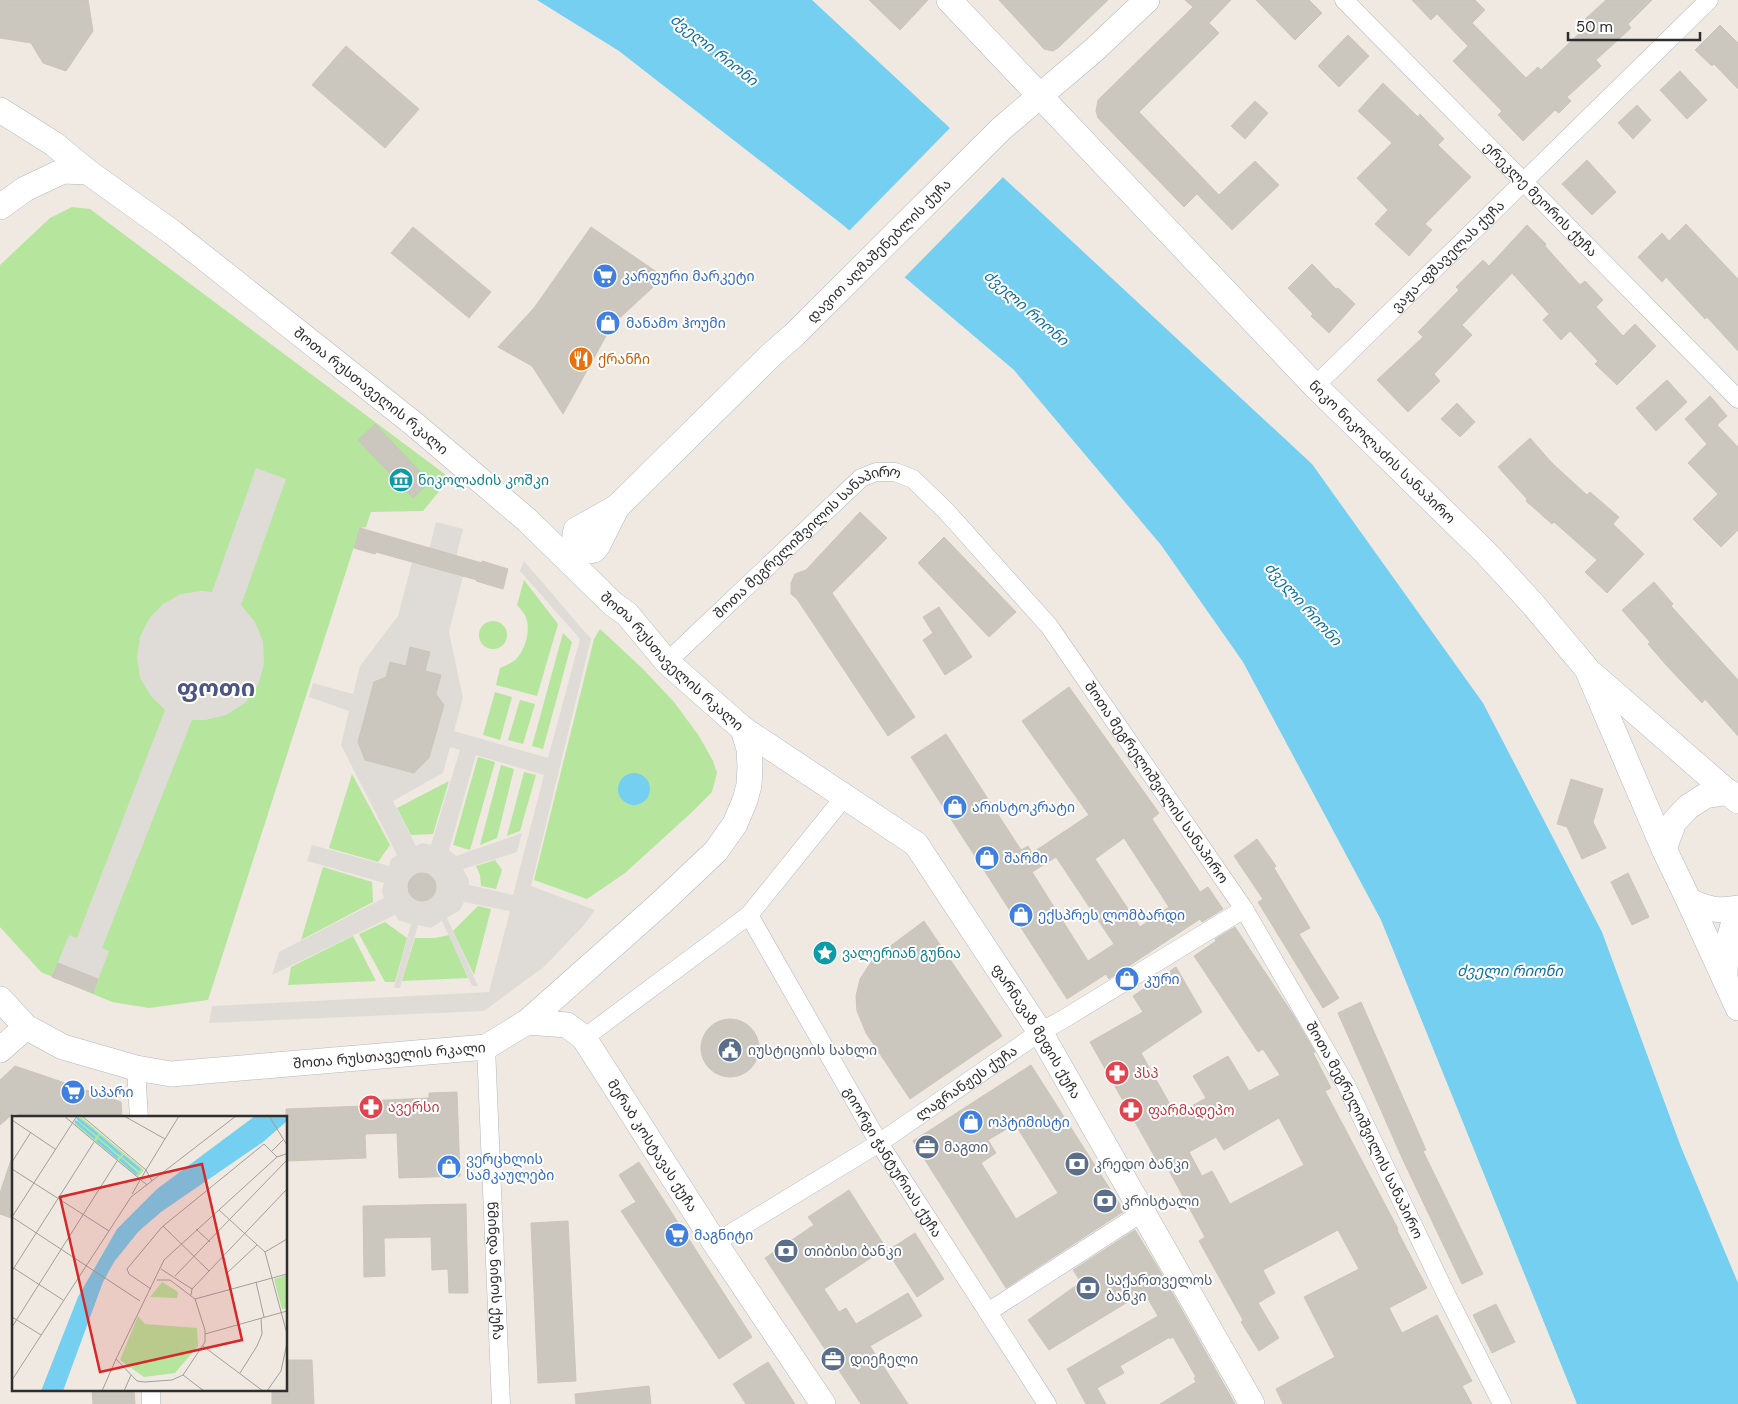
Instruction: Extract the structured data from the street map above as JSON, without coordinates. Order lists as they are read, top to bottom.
{
  "streets": {
    "main road": [
      "დავით აღმაშენებლის ქუჩა",
      "შოთა რუსთაველის რკალი",
      "ნიკო ნიკოლაძის სანაპირო",
      "ფარნავაზ მეფის ქუჩა",
      "მერაბ კოსტავას ქუჩა"
    ],
    "street": [
      "ერეკლე მეორის ქუჩა",
      "ვაჟა-ფშაველას ქუჩა",
      "შოთა მეგრელიშვილის სანაპირო",
      "ლაგრანჟეს ქუჩა",
      "გიორგი ჭანტურიას ქუჩა",
      "წმინდა ნინოს ქუჩა"
    ]
  },
  "crossings": [
    ["ერეკლე მეორის ქუჩა", "ვაჟა-ფშაველას ქუჩა"],
    ["დავით აღმაშენებლის ქუჩა", "შოთა რუსთაველის რკალი"],
    ["დავით აღმაშენებლის ქუჩა", "ნიკო ნიკოლაძის სანაპირო"],
    ["ვაჟა-ფშაველას ქუჩა", "ნიკო ნიკოლაძის სანაპირო"],
    ["შოთა რუსთაველის რკალი", "შოთა მეგრელიშვილის სანაპირო"],
    ["შოთა რუსთაველის რკალი", "ფარნავაზ მეფის ქუჩა"],
    ["შოთა რუსთაველის რკალი", "მერაბ კოსტავას ქუჩა"],
    ["შოთა რუსთაველის რკალი", "წმინდა ნინოს ქუჩა"],
    ["შოთა მეგრელიშვილის სანაპირო", "ლაგრანჟეს ქუჩა"],
    ["ფარნავაზ მეფის ქუჩა", "ლაგრანჟეს ქუჩა"],
    ["ლაგრანჟეს ქუჩა", "მერაბ კოსტავას ქუჩა"],
    ["ლაგრანჟეს ქუჩა", "გიორგი ჭანტურიას ქუჩა"]
  ],
  "districts": ["ფოთი"],
  "water": ["ძველი რიონი"],
  "places": {
    "supermarket": ["კარფური მარკეტი", "სპარი", "მაგნიტი"],
    "shop": [
      "მანამო ჰოუმი",
      "არისტოკრატი",
      "შარმი",
      "ექსპრეს ლომბარდი",
      "კური",
      "ოპტიმისტი",
      "ვერცხლის სამკაულები"
    ],
    "restaurant": ["ქრანჩი"],
    "museum": ["ნიკოლაძის კოშკი"],
    "place": ["ვალერიან გუნია"],
    "public building": ["იუსტიციის სახლი"],
    "pharmacy": ["პსპ", "ავერსი", "ფარმადეპო"],
    "office": ["მაგთი", "დიეჩელი"],
    "bank": [
      "კრედო ბანკი",
      "კრისტალი",
      "თიბისი ბანკი",
      "საქართველოს ბანკი"
    ]
  },
  "scale_bar": "50 m"
}
